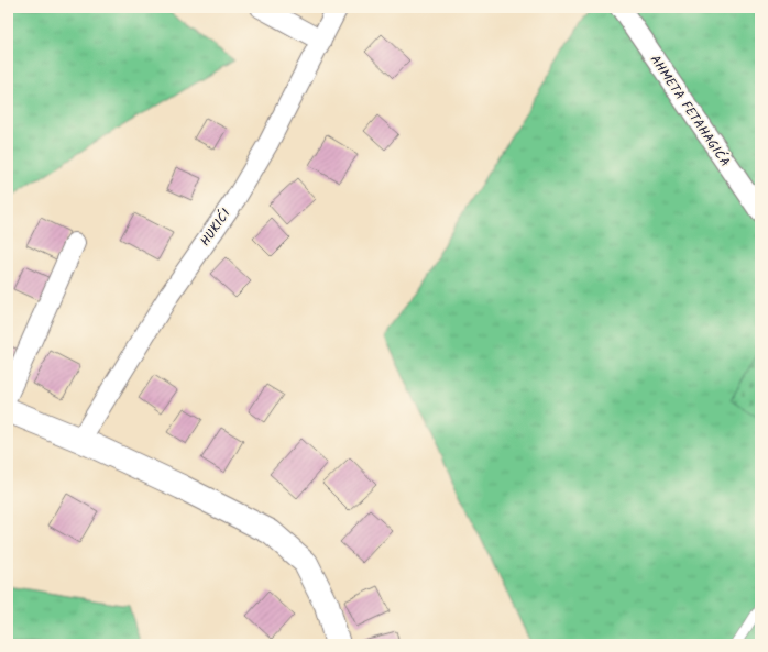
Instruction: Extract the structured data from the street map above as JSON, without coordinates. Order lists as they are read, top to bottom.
{
  "streets": {
    "street": ["AHMETA FETAHAGIĆA", "HUKIĆI"]
  }
}
